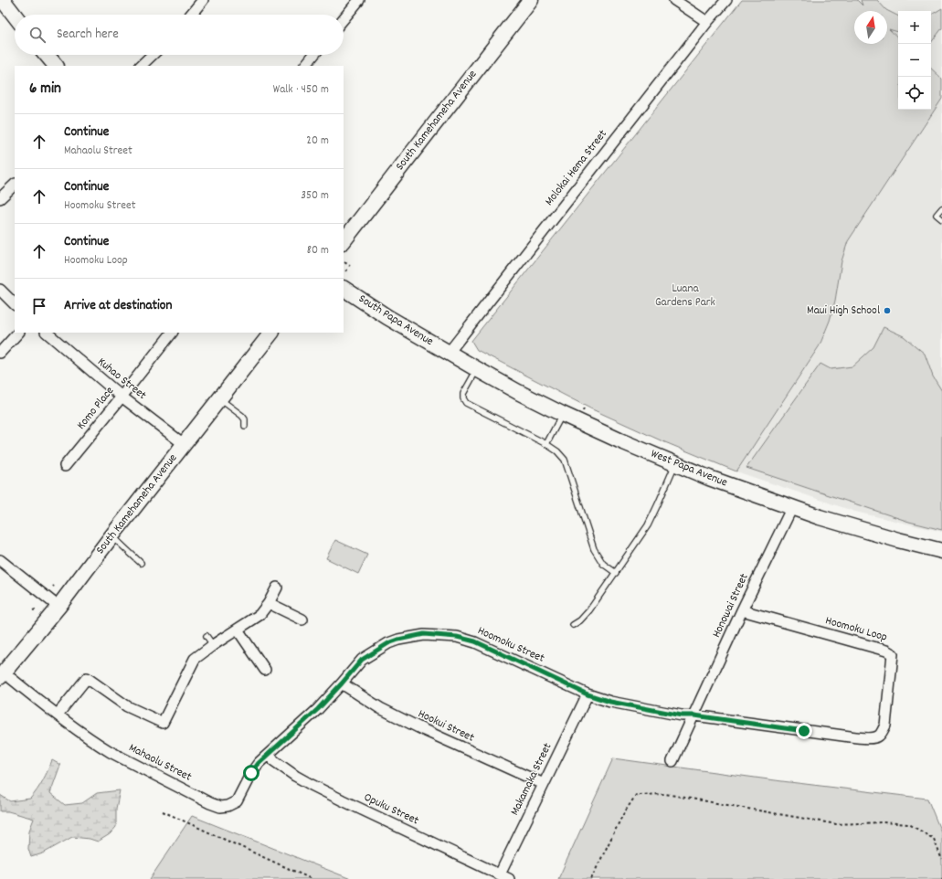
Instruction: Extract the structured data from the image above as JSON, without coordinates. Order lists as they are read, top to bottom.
{
  "streets": {
    "street": [
      "South Kamehameha Avenue",
      "Molokai Hema Street",
      "South Papa Avenue",
      "Kuhao Street",
      "Komo Place",
      "West Papa Avenue",
      "Honowai Street",
      "Hoomoku Loop",
      "Hoomoku Street",
      "Hookui Street",
      "Mahaolu Street",
      "Makamaka Street",
      "Opuku Street"
    ]
  },
  "crossings": [
    ["South Kamehameha Avenue", "Kuhao Street"],
    ["South Kamehameha Avenue", "Mahaolu Street"],
    ["Molokai Hema Street", "South Papa Avenue"],
    ["Molokai Hema Street", "West Papa Avenue"],
    ["South Papa Avenue", "West Papa Avenue"],
    ["Kuhao Street", "Komo Place"],
    ["West Papa Avenue", "Honowai Street"],
    ["Honowai Street", "Hoomoku Loop"],
    ["Honowai Street", "Hoomoku Street"],
    ["Hoomoku Loop", "Hoomoku Street"],
    ["Hoomoku Street", "Hookui Street"],
    ["Hoomoku Street", "Mahaolu Street"],
    ["Hoomoku Street", "Makamaka Street"],
    ["Hoomoku Street", "Opuku Street"],
    ["Hookui Street", "Makamaka Street"],
    ["Mahaolu Street", "Opuku Street"],
    ["Makamaka Street", "Opuku Street"]
  ],
  "parks": ["Luana Gardens Park"],
  "places": ["Maui High School"],
  "north": "top",
  "page": {
    "map_buttons": ["+", "−"],
    "search": "Search here",
    "heading": ["6 min", "Walk · 450 m"],
    "list": [
      ["Continue", "Mahaolu Street", "20 m"],
      ["Continue", "Hoomoku Street", "350 m"],
      ["Continue", "Hoomoku Loop", "80 m"],
      "Arrive at destination"
    ]
  }
}
